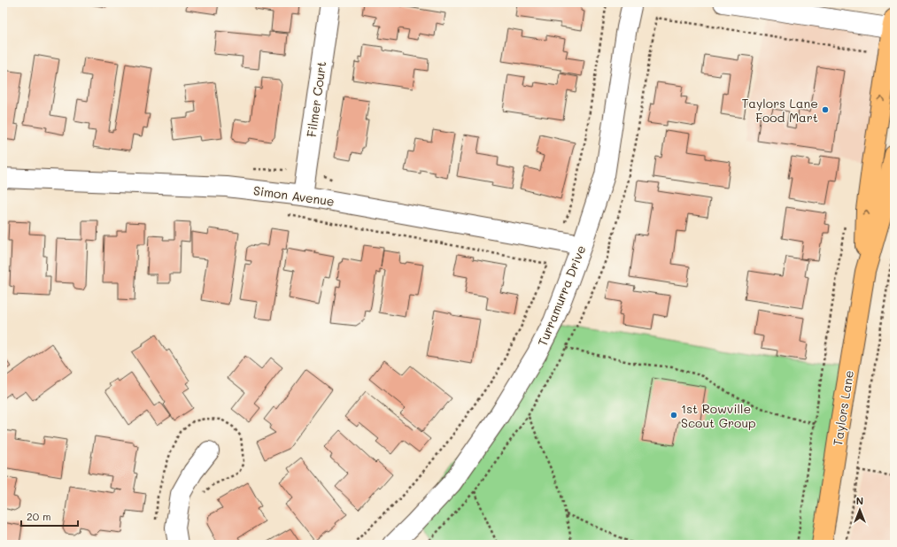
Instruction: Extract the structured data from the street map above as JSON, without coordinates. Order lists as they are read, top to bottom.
{
  "streets": {
    "main road": ["Taylors Lane"],
    "street": ["Filmer Court", "Simon Avenue", "Turramurra Drive"]
  },
  "crossings": [
    ["Filmer Court", "Simon Avenue"],
    ["Simon Avenue", "Turramurra Drive"]
  ],
  "places": ["Taylors Lane Food Mart", "1st Rowville Scout Group"],
  "scale_bar": "20 m",
  "north": "top"
}
